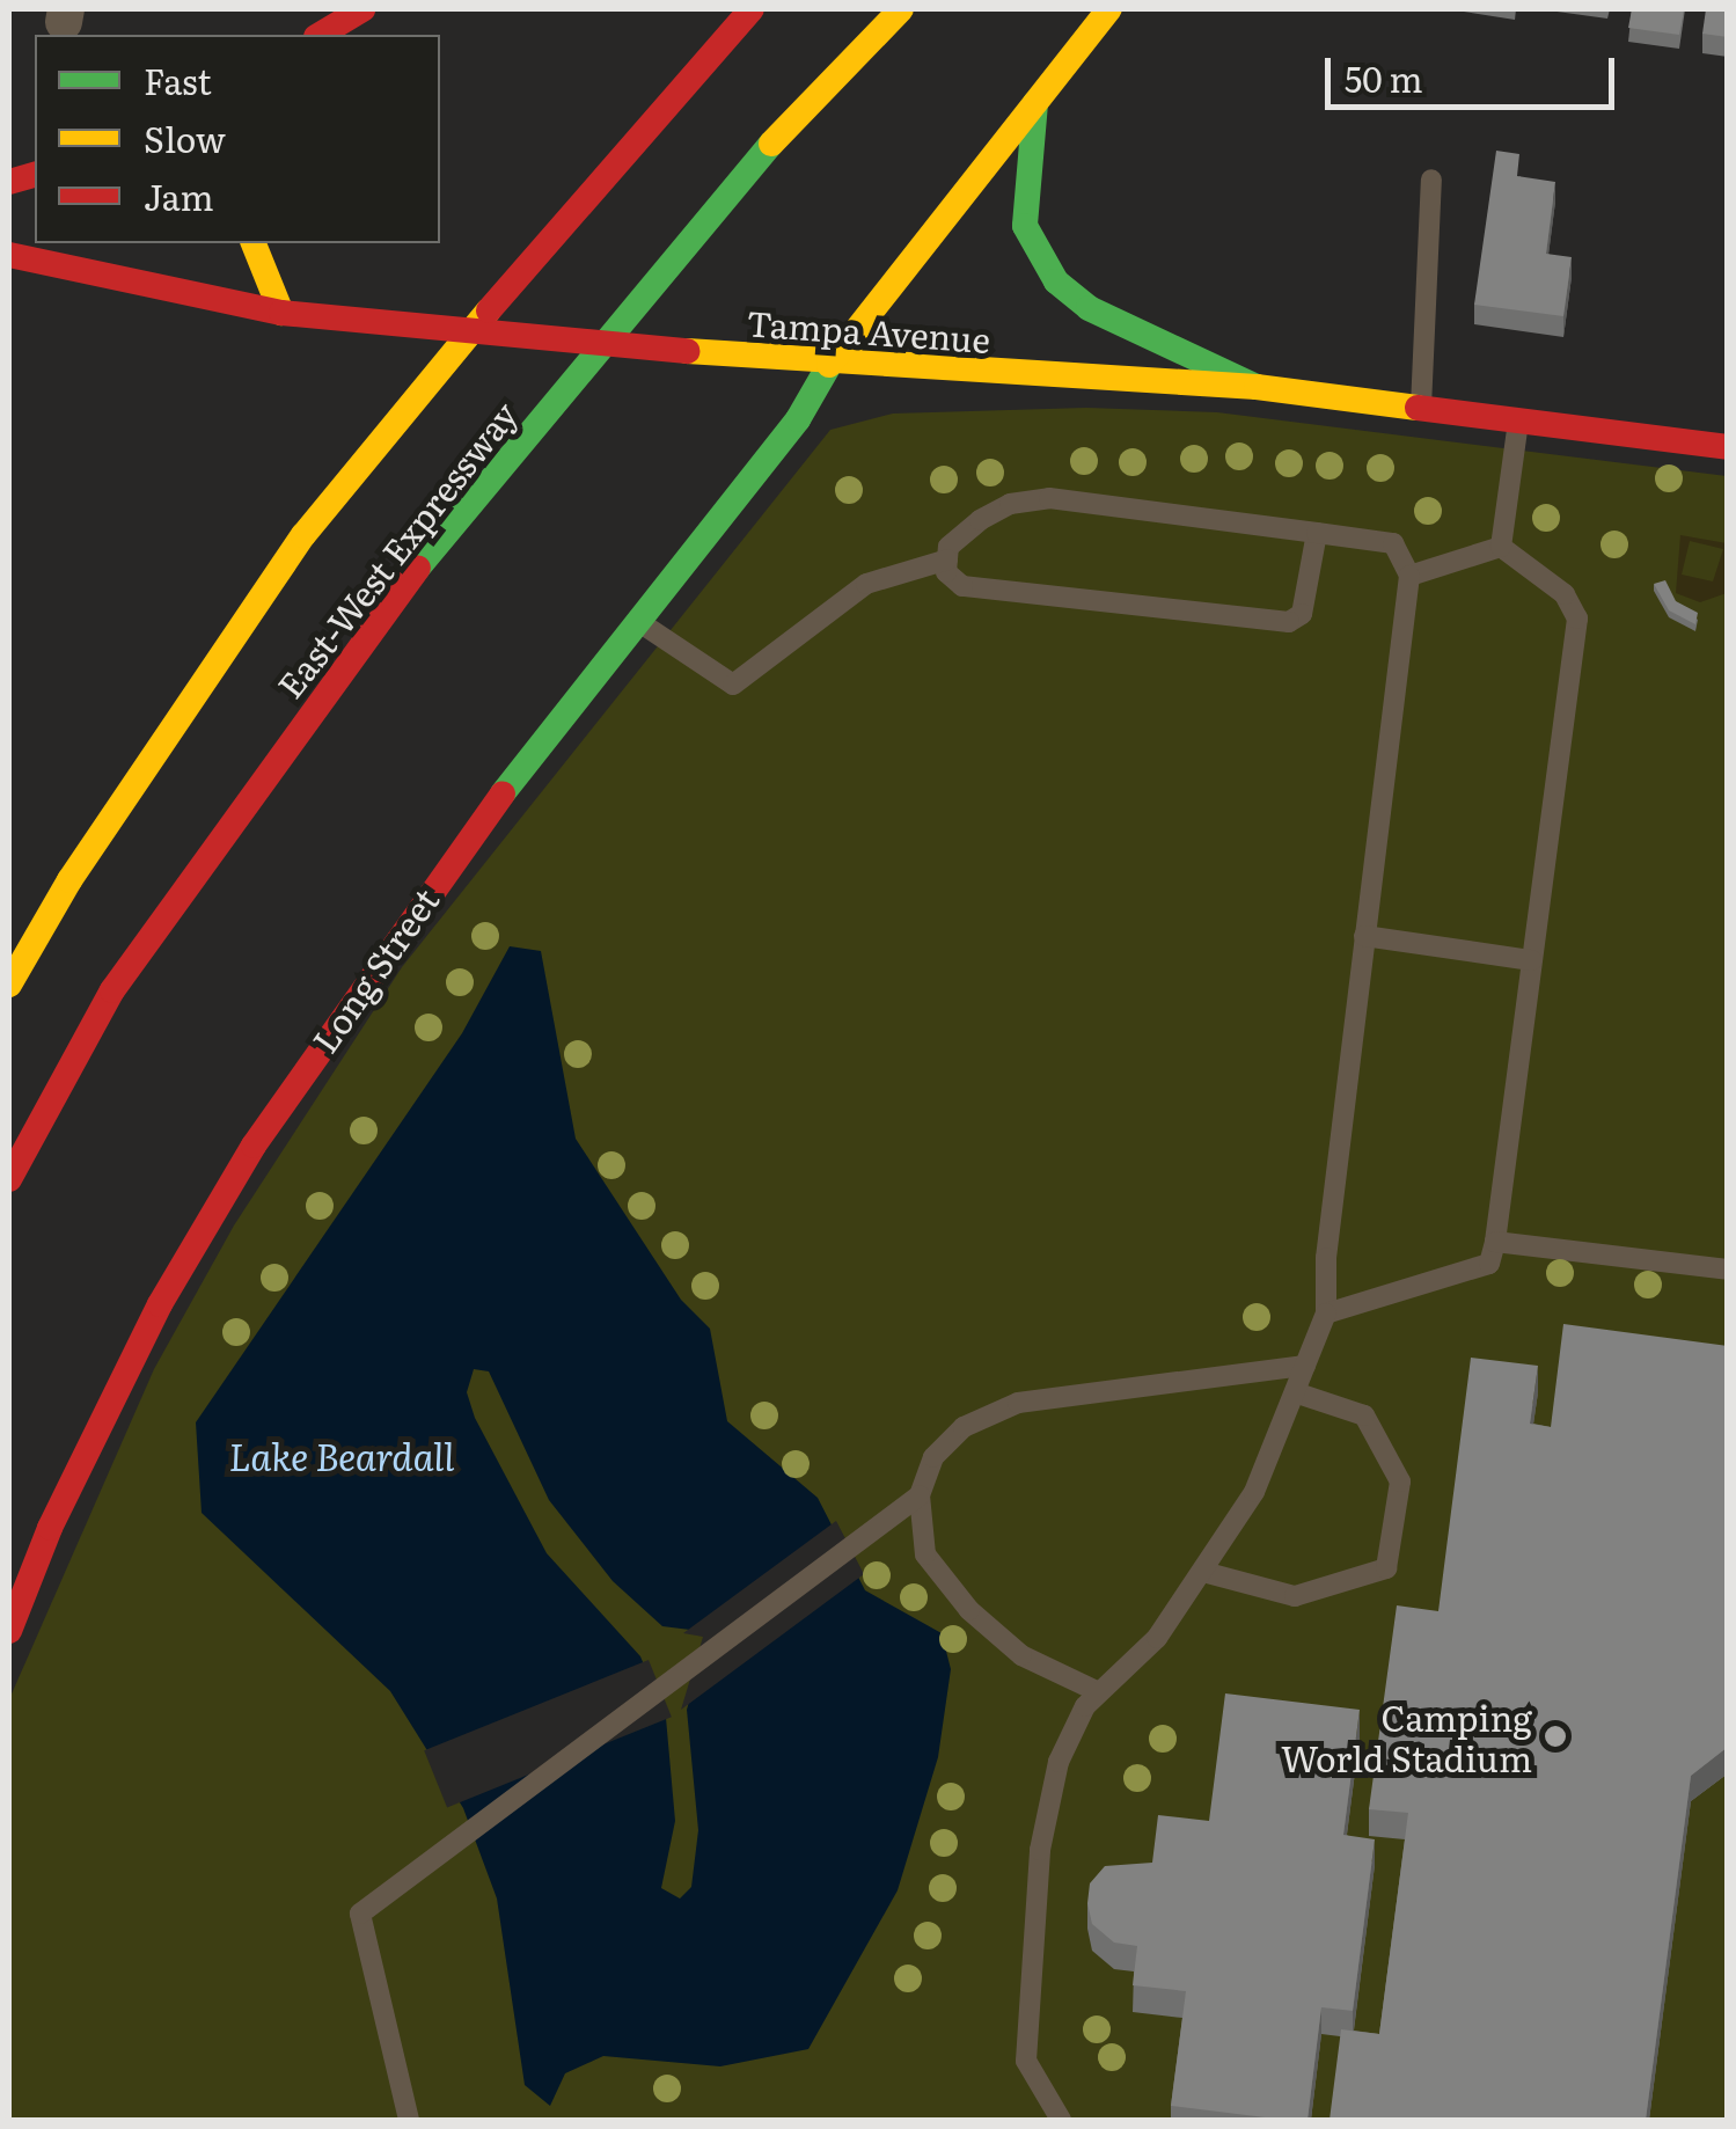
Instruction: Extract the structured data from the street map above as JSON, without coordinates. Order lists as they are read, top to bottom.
{
  "streets": {
    "main road": ["Tampa Avenue", "East-West Expressway", "Long Street"]
  },
  "crossings": [
    ["Tampa Avenue", "Long Street"]
  ],
  "water": ["Lake Beardall"],
  "places": ["Camping World Stadium"],
  "legend": ["Fast", "Slow", "Jam"],
  "scale_bar": "50 m"
}
